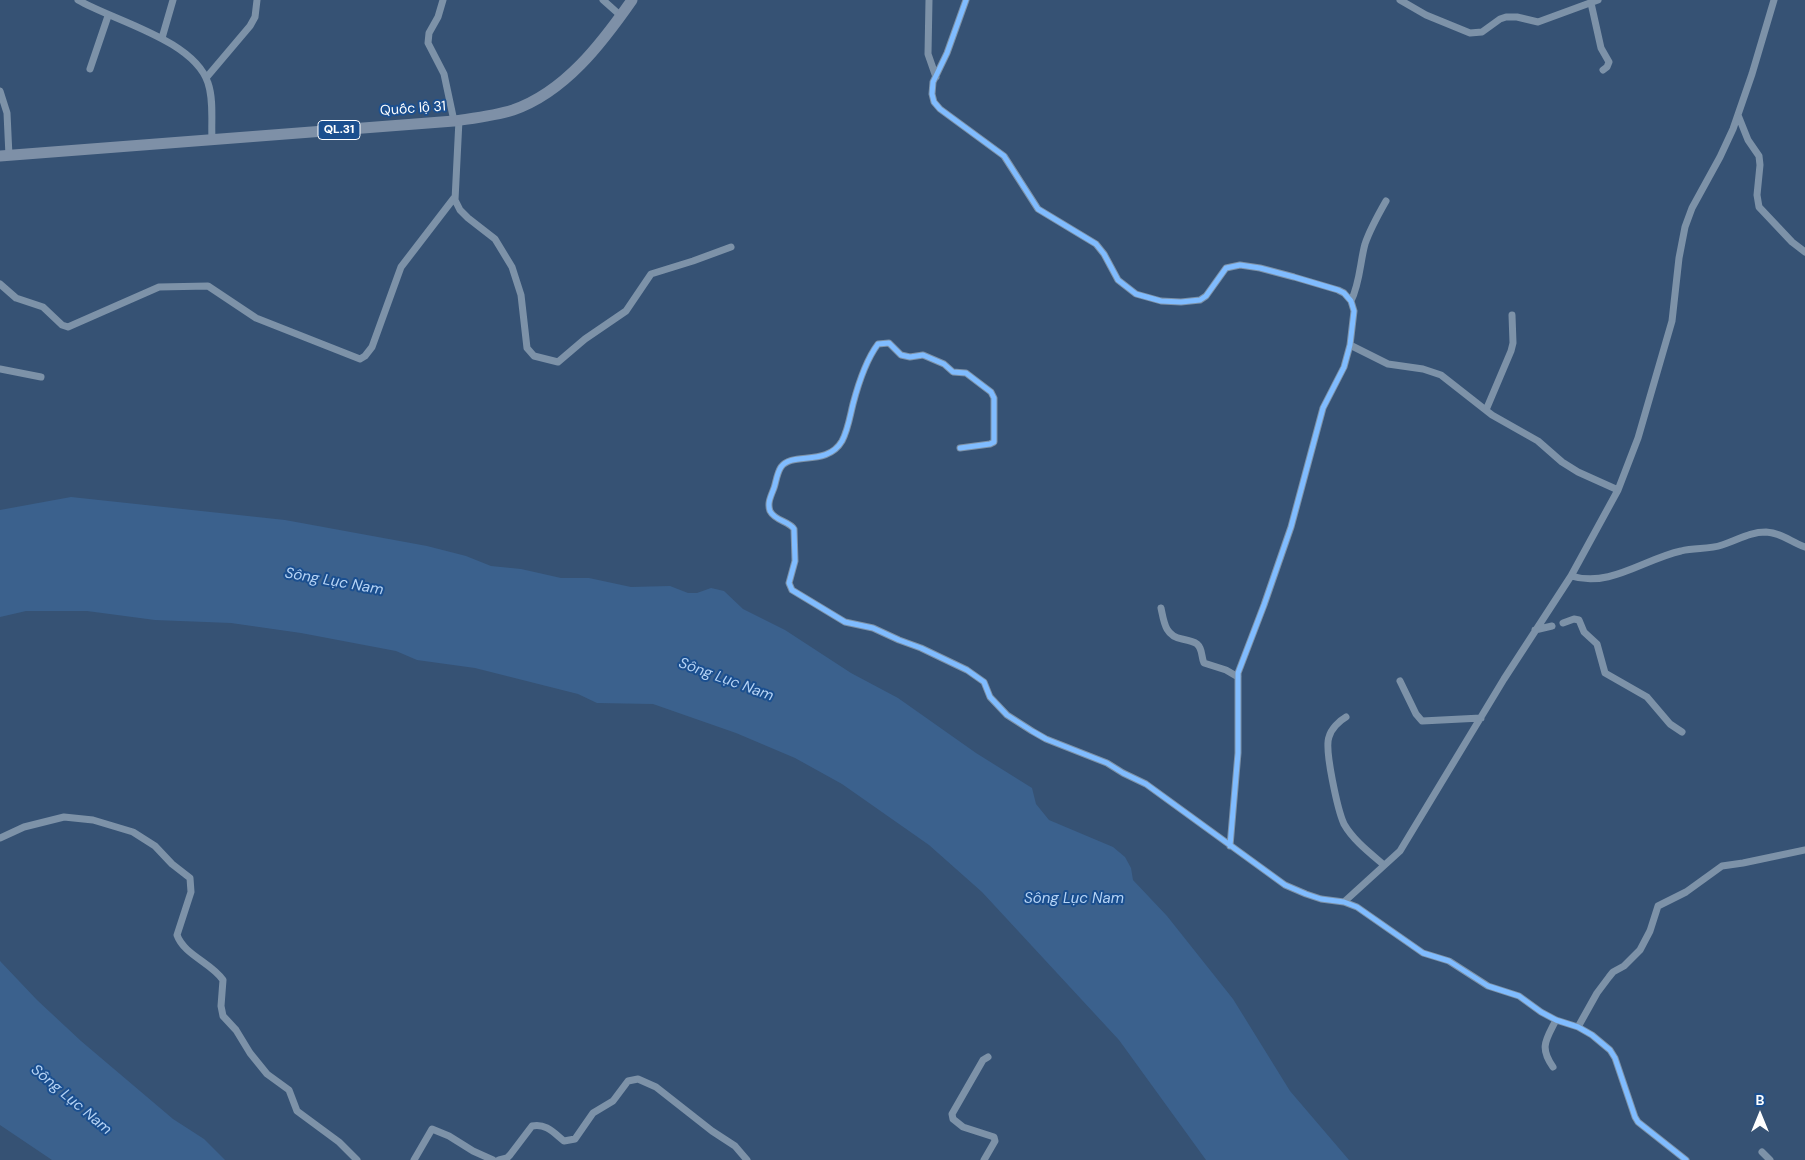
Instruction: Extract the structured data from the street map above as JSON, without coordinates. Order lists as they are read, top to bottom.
{
  "streets": {
    "highway": ["Quốc lộ 31", "QL.31"]
  },
  "water": ["Sông Lục Nam"],
  "north": "top"
}
